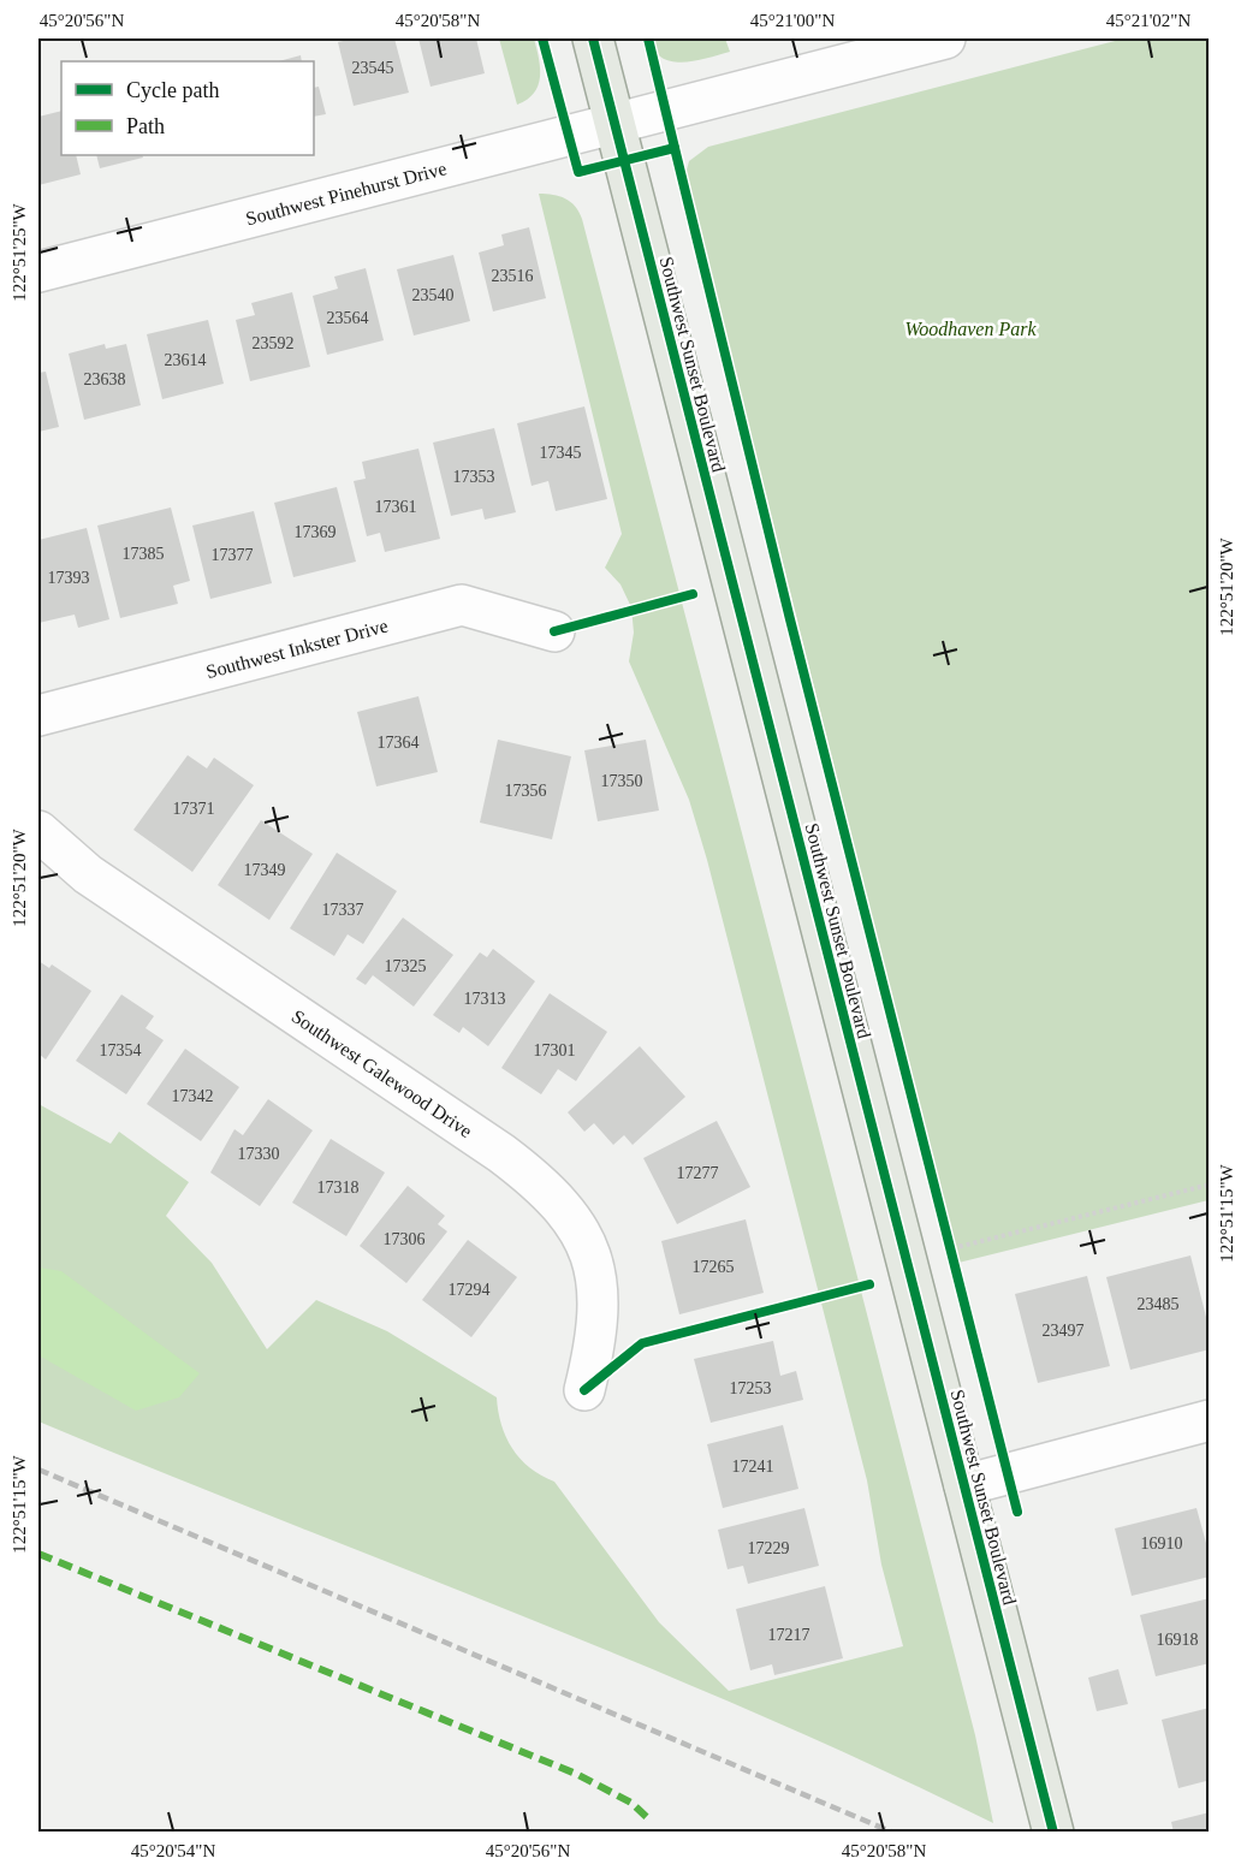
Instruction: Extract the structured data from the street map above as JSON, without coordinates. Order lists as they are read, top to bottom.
{
  "streets": {
    "main road": ["Southwest Sunset Boulevard"],
    "street": ["Southwest Pinehurst Drive", "Southwest Inkster Drive", "Southwest Galewood Drive"]
  },
  "crossings": [
    ["Southwest Pinehurst Drive", "Southwest Sunset Boulevard"]
  ],
  "parks": ["Woodhaven Park"],
  "house_numbers": [
    "23545",
    "23516",
    "23540",
    "23564",
    "23592",
    "23614",
    "23638",
    "17345",
    "17353",
    "17361",
    "17369",
    "17385",
    "17377",
    "17393",
    "17364",
    "17350",
    "17356",
    "17371",
    "17349",
    "17337",
    "17325",
    "17313",
    "17354",
    "17301",
    "17342",
    "17330",
    "17277",
    "17318",
    "17306",
    "17265",
    "17294",
    "23485",
    "23497",
    "17253",
    "17241",
    "16910",
    "17229",
    "17217",
    "16918"
  ],
  "legend": ["Cycle path", "Path"],
  "coordinates": [
    "45°20'56\"N",
    "45°20'58\"N",
    "45°21'00\"N",
    "45°21'02\"N",
    "122°51'25\"W",
    "122°51'20\"W",
    "122°51'15\"W",
    "45°20'54\"N"
  ]
}
